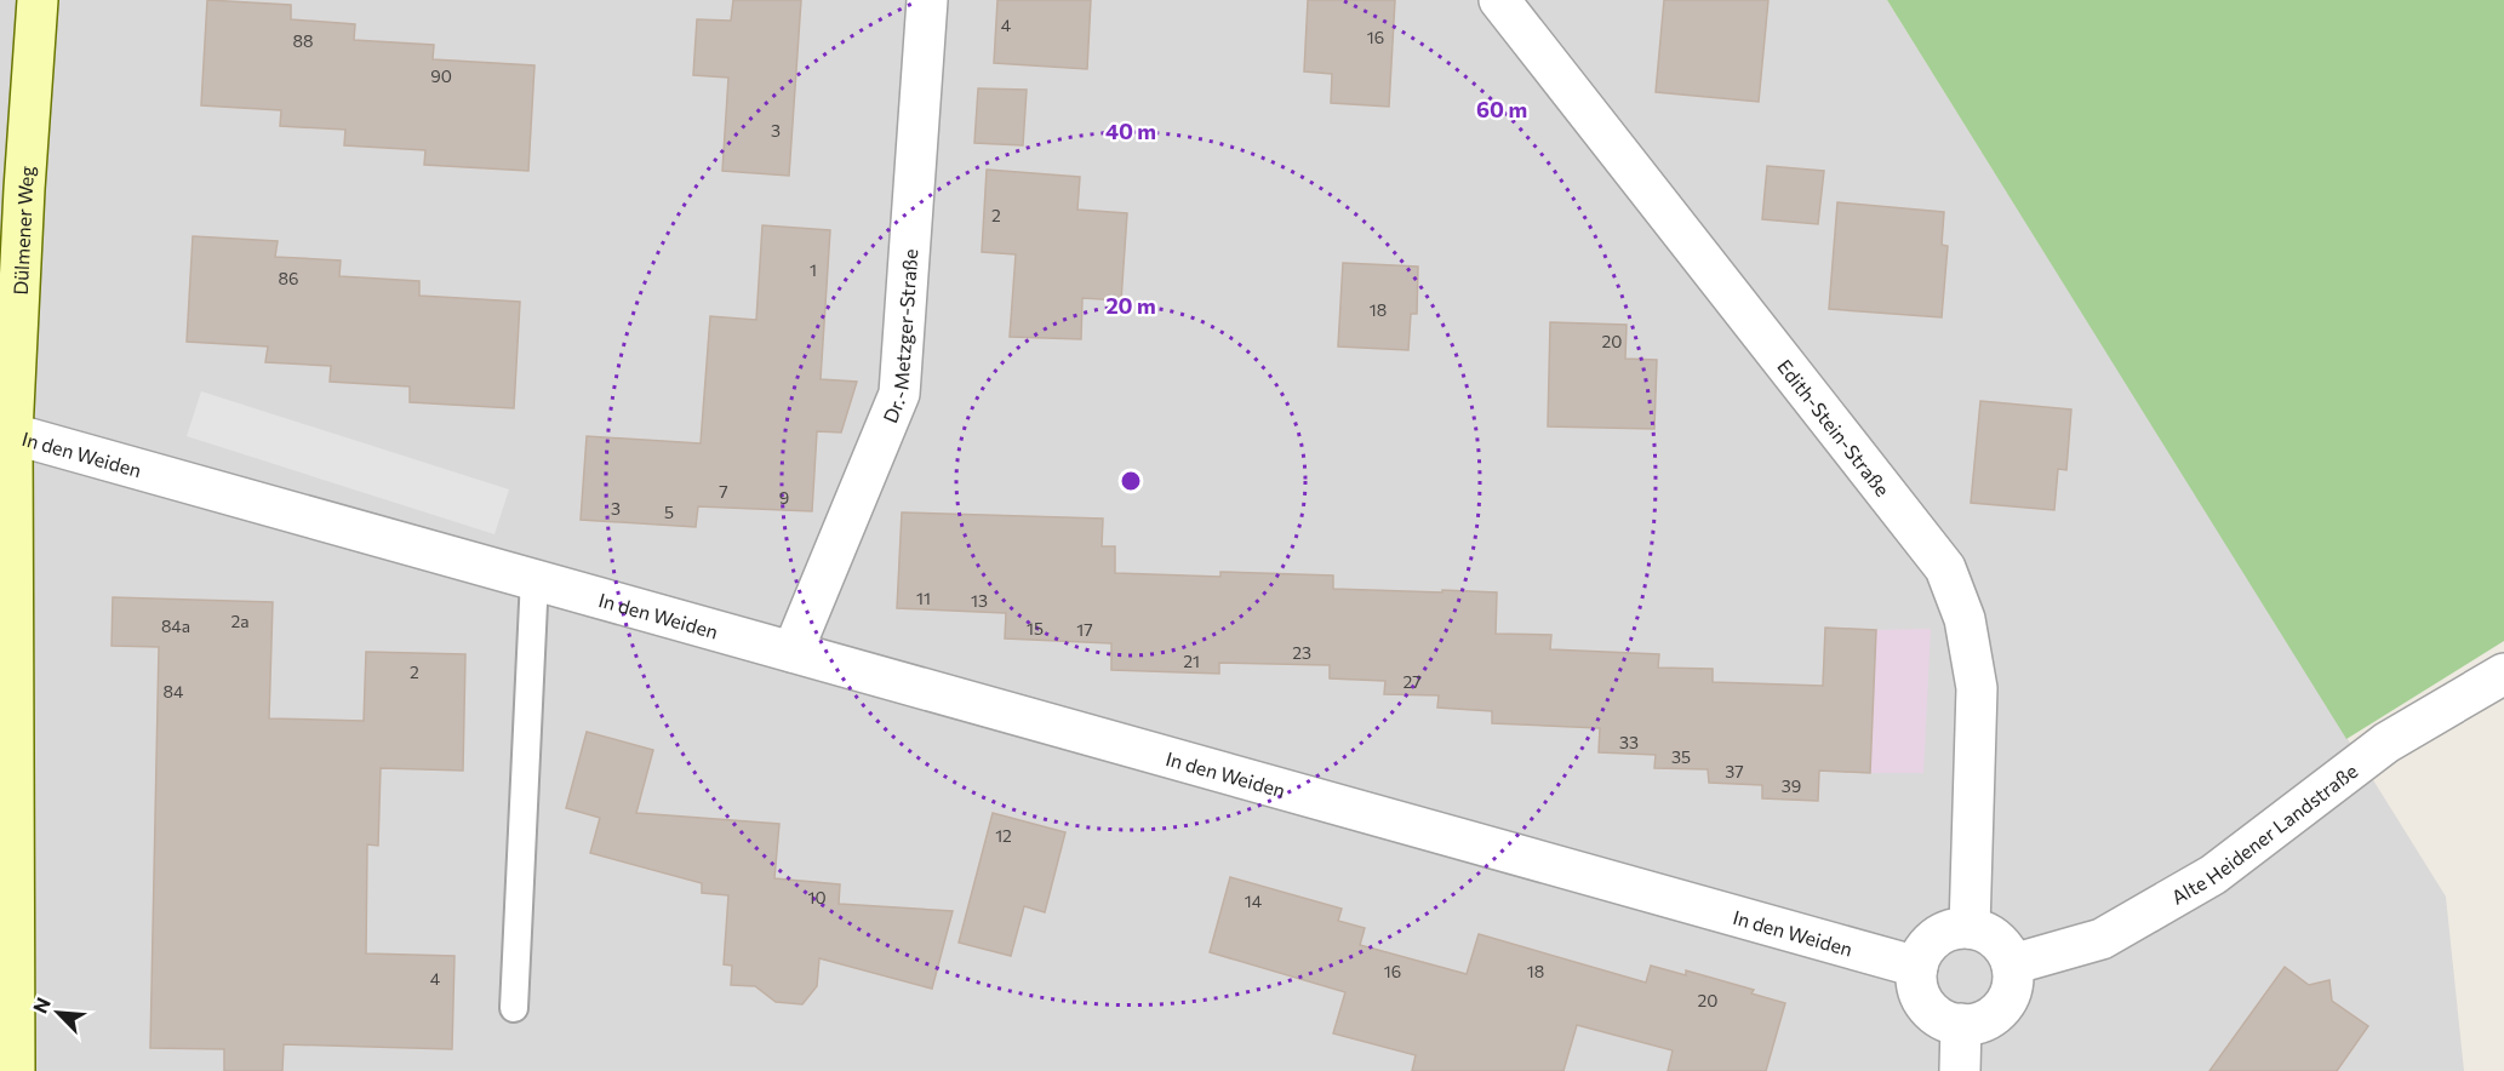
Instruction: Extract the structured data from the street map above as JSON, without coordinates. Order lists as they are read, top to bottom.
{
  "streets": {
    "street": [
      "Dülmener Weg",
      "Dr.-Metzger-Straße",
      "Edith-Stein-Straße",
      "In den Weiden",
      "Alte Heidener Landstraße"
    ]
  },
  "crossings": [
    ["Dülmener Weg", "In den Weiden"],
    ["Dr.-Metzger-Straße", "In den Weiden"],
    ["Edith-Stein-Straße", "In den Weiden"],
    ["Edith-Stein-Straße", "Alte Heidener Landstraße"],
    ["In den Weiden", "Alte Heidener Landstraße"]
  ],
  "house_numbers": [
    "4",
    "16",
    "88",
    "90",
    "3",
    "2",
    "1",
    "86",
    "18",
    "20",
    "7",
    "9",
    "3",
    "5",
    "11",
    "13",
    "2a",
    "84a",
    "15",
    "17",
    "23",
    "21",
    "2",
    "27",
    "84",
    "33",
    "35",
    "37",
    "39",
    "12",
    "10",
    "14",
    "16",
    "18",
    "4",
    "20"
  ],
  "north": "top left",
  "rings": ["60 m", "40 m", "20 m"]
}
